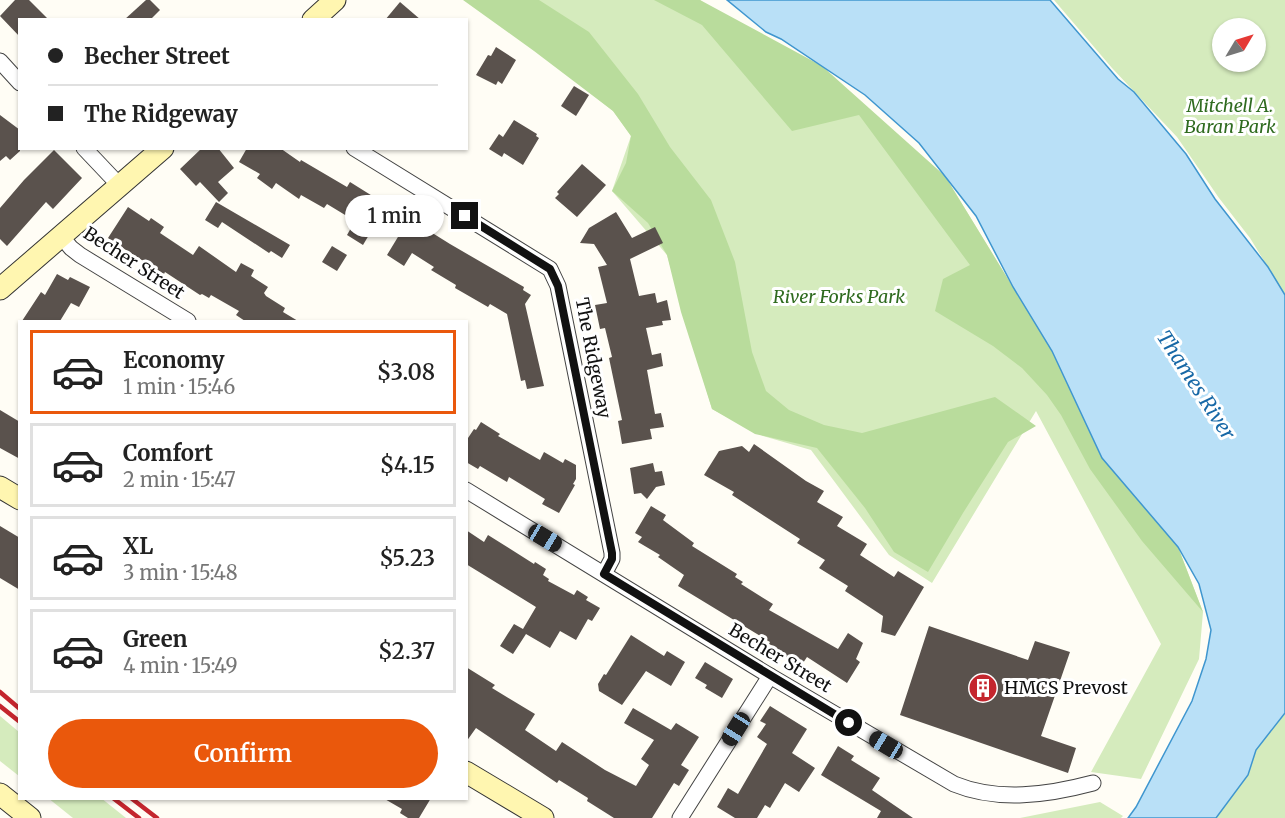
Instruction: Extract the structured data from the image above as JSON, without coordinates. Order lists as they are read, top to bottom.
{
  "streets": {
    "street": ["Becher Street", "The Ridgeway"]
  },
  "crossings": [
    ["Becher Street", "The Ridgeway"]
  ],
  "water": ["Thames River"],
  "parks": ["Mitchell A. Baran Park", "River Forks Park"],
  "places": {
    "building": ["HMCS Prevost"]
  },
  "north": "top right",
  "page": {
    "banner": ["Becher Street", "The Ridgeway"],
    "bubble": "1 min",
    "list": [
      {
        "name": "Economy",
        "note": "1 min · 15:46",
        "value": "$3.08"
      },
      {
        "name": "Comfort",
        "note": "2 min · 15:47",
        "value": "$4.15"
      },
      {
        "name": "XL",
        "note": "3 min · 15:48",
        "value": "$5.23"
      },
      {
        "name": "Green",
        "note": "4 min · 15:49",
        "value": "$2.37"
      }
    ],
    "buttons": "Confirm"
  }
}
